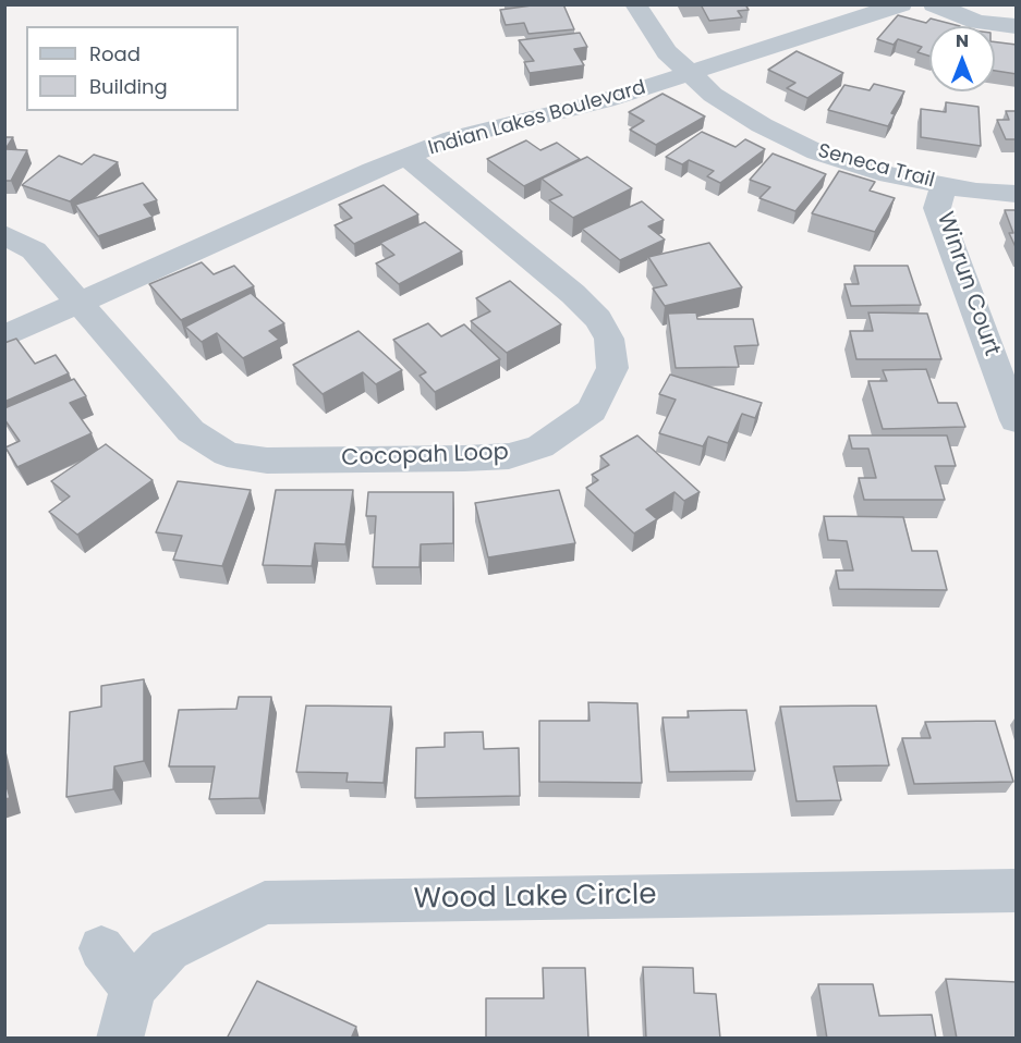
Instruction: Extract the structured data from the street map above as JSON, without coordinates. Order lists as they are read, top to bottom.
{
  "streets": {
    "street": [
      "Indian Lakes Boulevard",
      "Seneca Trail",
      "Winrun Court",
      "Cocopah Loop",
      "Wood Lake Circle"
    ]
  },
  "crossings": [
    ["Indian Lakes Boulevard", "Seneca Trail"],
    ["Indian Lakes Boulevard", "Cocopah Loop"],
    ["Seneca Trail", "Winrun Court"]
  ],
  "legend": ["Road", "Building"],
  "north": "top"
}
